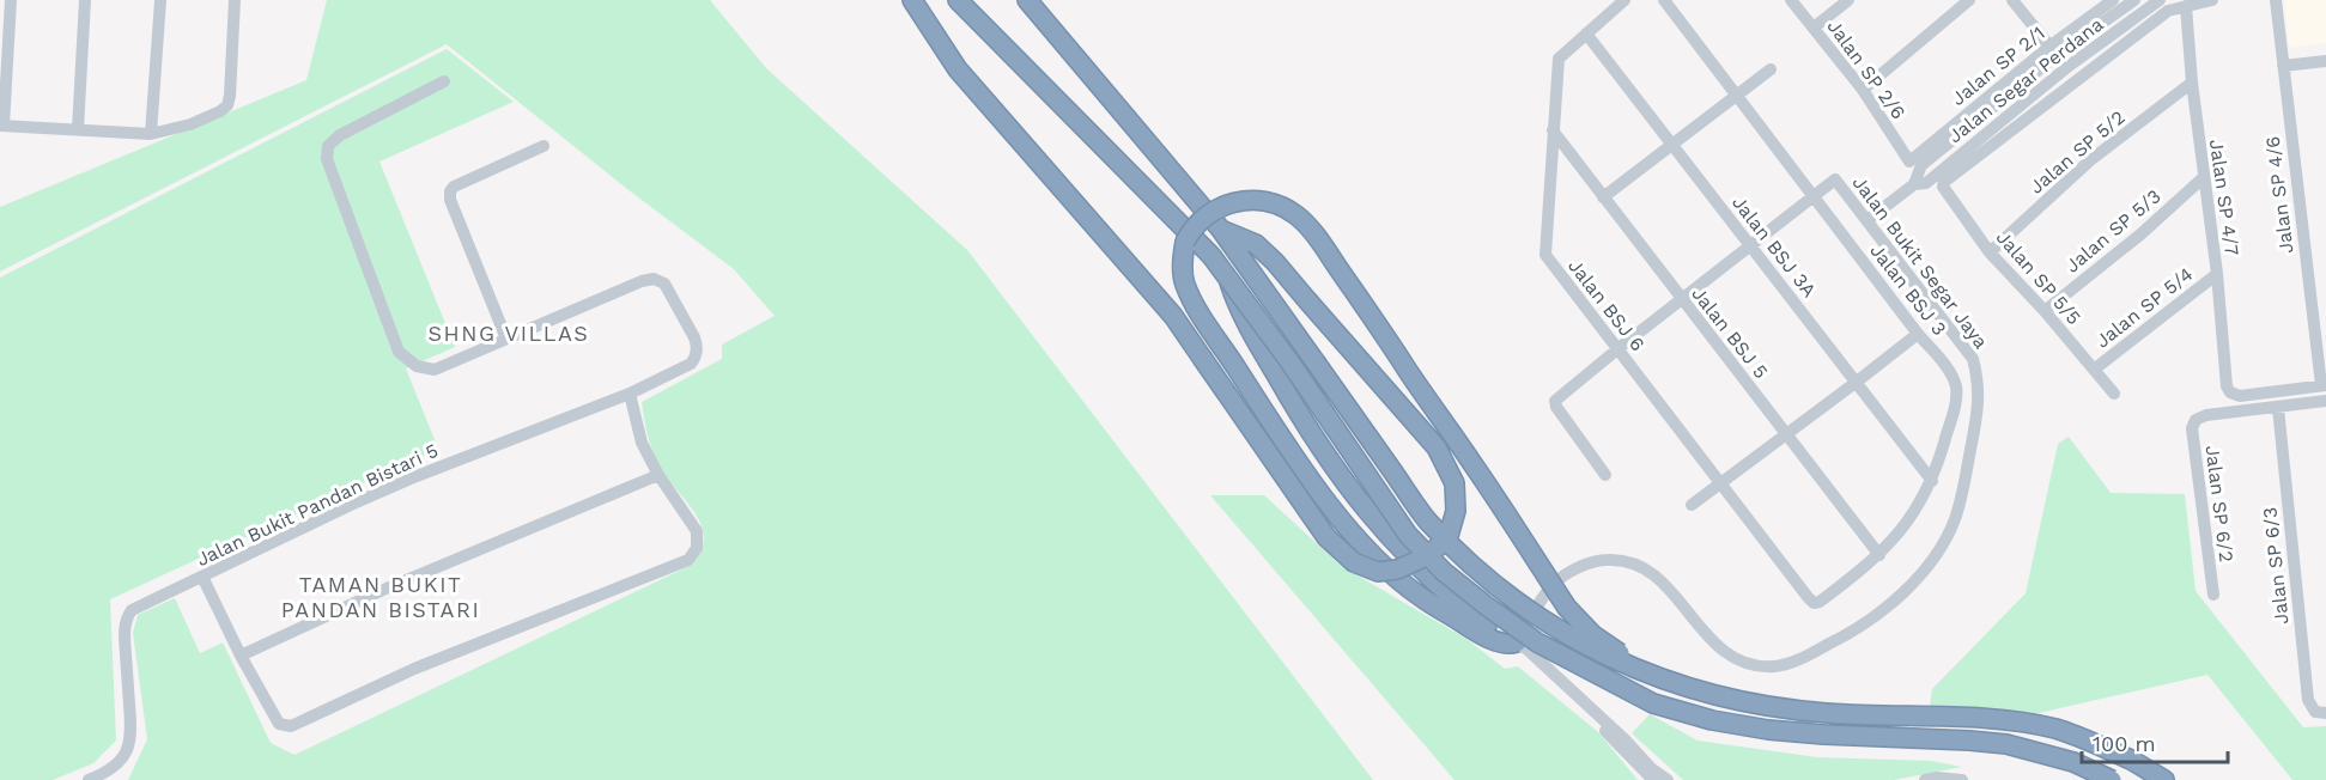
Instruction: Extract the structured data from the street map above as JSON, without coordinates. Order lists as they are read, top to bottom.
{
  "streets": {
    "street": [
      "Jalan SP 2/1",
      "Jalan SP 2/6",
      "Jalan Segar Perdana",
      "Jalan SP 5/2",
      "Jalan SP 4/6",
      "Jalan SP 4/7",
      "Jalan SP 5/3",
      "Jalan BSJ 3A",
      "Jalan Bukit Segar Jaya",
      "Jalan SP 5/5",
      "Jalan BSJ 3",
      "Jalan BSJ 6",
      "Jalan SP 5/4",
      "Jalan BSJ 5",
      "Jalan SP 6/2",
      "Jalan Bukit Pandan Bistari 5",
      "Jalan SP 6/3"
    ]
  },
  "crossings": [
    ["Jalan SP 2/1", "Jalan SP 2/6"],
    ["Jalan SP 2/1", "Jalan Segar Perdana"],
    ["Jalan Segar Perdana", "Jalan Bukit Segar Jaya"],
    ["Jalan SP 5/2", "Jalan SP 4/7"],
    ["Jalan SP 5/2", "Jalan SP 5/5"],
    ["Jalan SP 4/6", "Jalan SP 4/7"],
    ["Jalan SP 4/7", "Jalan SP 5/3"],
    ["Jalan SP 4/7", "Jalan SP 5/5"],
    ["Jalan SP 4/7", "Jalan SP 5/4"],
    ["Jalan SP 5/3", "Jalan SP 5/5"],
    ["Jalan BSJ 3A", "Jalan BSJ 3"],
    ["Jalan BSJ 3A", "Jalan BSJ 6"],
    ["Jalan Bukit Segar Jaya", "Jalan BSJ 3"],
    ["Jalan SP 5/5", "Jalan SP 5/4"],
    ["Jalan BSJ 3", "Jalan BSJ 6"],
    ["Jalan BSJ 3", "Jalan BSJ 5"],
    ["Jalan BSJ 6", "Jalan BSJ 5"],
    ["Jalan SP 6/2", "Jalan SP 6/3"]
  ],
  "districts": ["SHNG VILLAS", "TAMAN BUKIT PANDAN BISTARI"],
  "scale_bar": "100 m"
}
